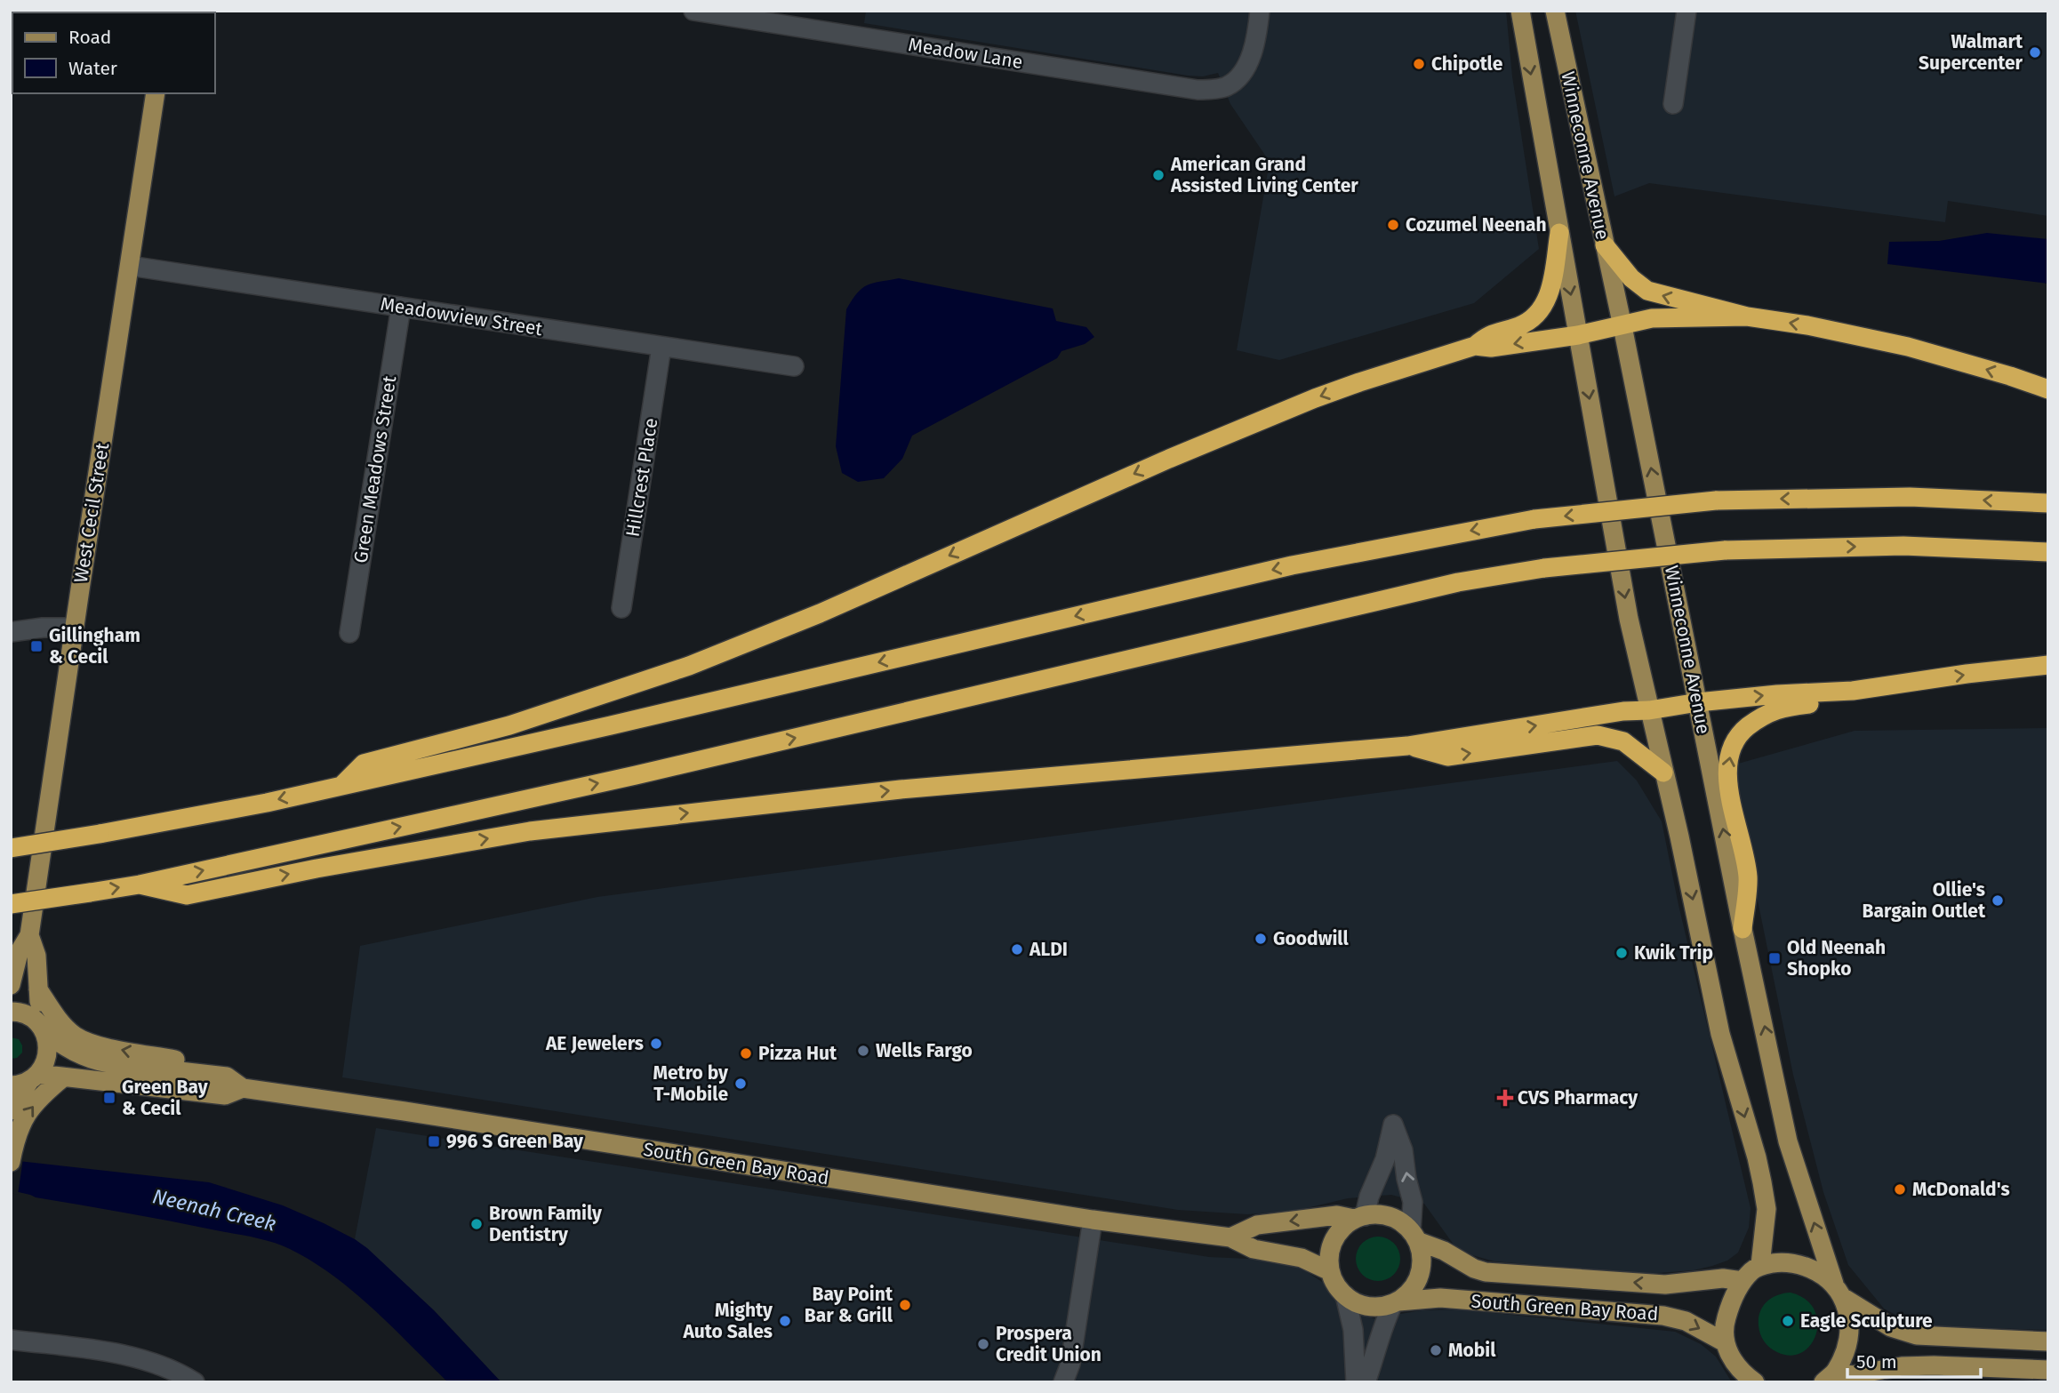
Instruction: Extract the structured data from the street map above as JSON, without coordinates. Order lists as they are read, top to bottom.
{
  "streets": {
    "main road": ["Winneconne Avenue", "West Cecil Street", "South Green Bay Road"],
    "street": [
      "Meadow Lane",
      "Meadowview Street",
      "Green Meadows Street",
      "Hillcrest Place"
    ]
  },
  "crossings": [
    ["Meadowview Street", "Green Meadows Street"],
    ["Meadowview Street", "Hillcrest Place"],
    ["Meadowview Street", "West Cecil Street"],
    ["West Cecil Street", "South Green Bay Road"]
  ],
  "water": ["Neenah Creek"],
  "places": {
    "other": [
      "Walmart Supercenter",
      "Chipotle",
      "American Grand Assisted Living Center",
      "Cozumel Neenah",
      "Ollie's Bargain Outlet",
      "Goodwill",
      "ALDI",
      "Kwik Trip",
      "AE Jewelers",
      "Wells Fargo",
      "Pizza Hut",
      "Metro by T-Mobile",
      "McDonald's",
      "Brown Family Dentistry",
      "Bay Point Bar & Grill",
      "Mighty Auto Sales",
      "Eagle Sculpture",
      "Prospera Credit Union",
      "Mobil"
    ],
    "transit": [
      "Gillingham & Cecil",
      "Old Neenah Shopko",
      "Green Bay & Cecil",
      "996 S Green Bay"
    ],
    "health": ["CVS Pharmacy"]
  },
  "legend": ["Road", "Water"],
  "scale_bar": "50 m"
}
